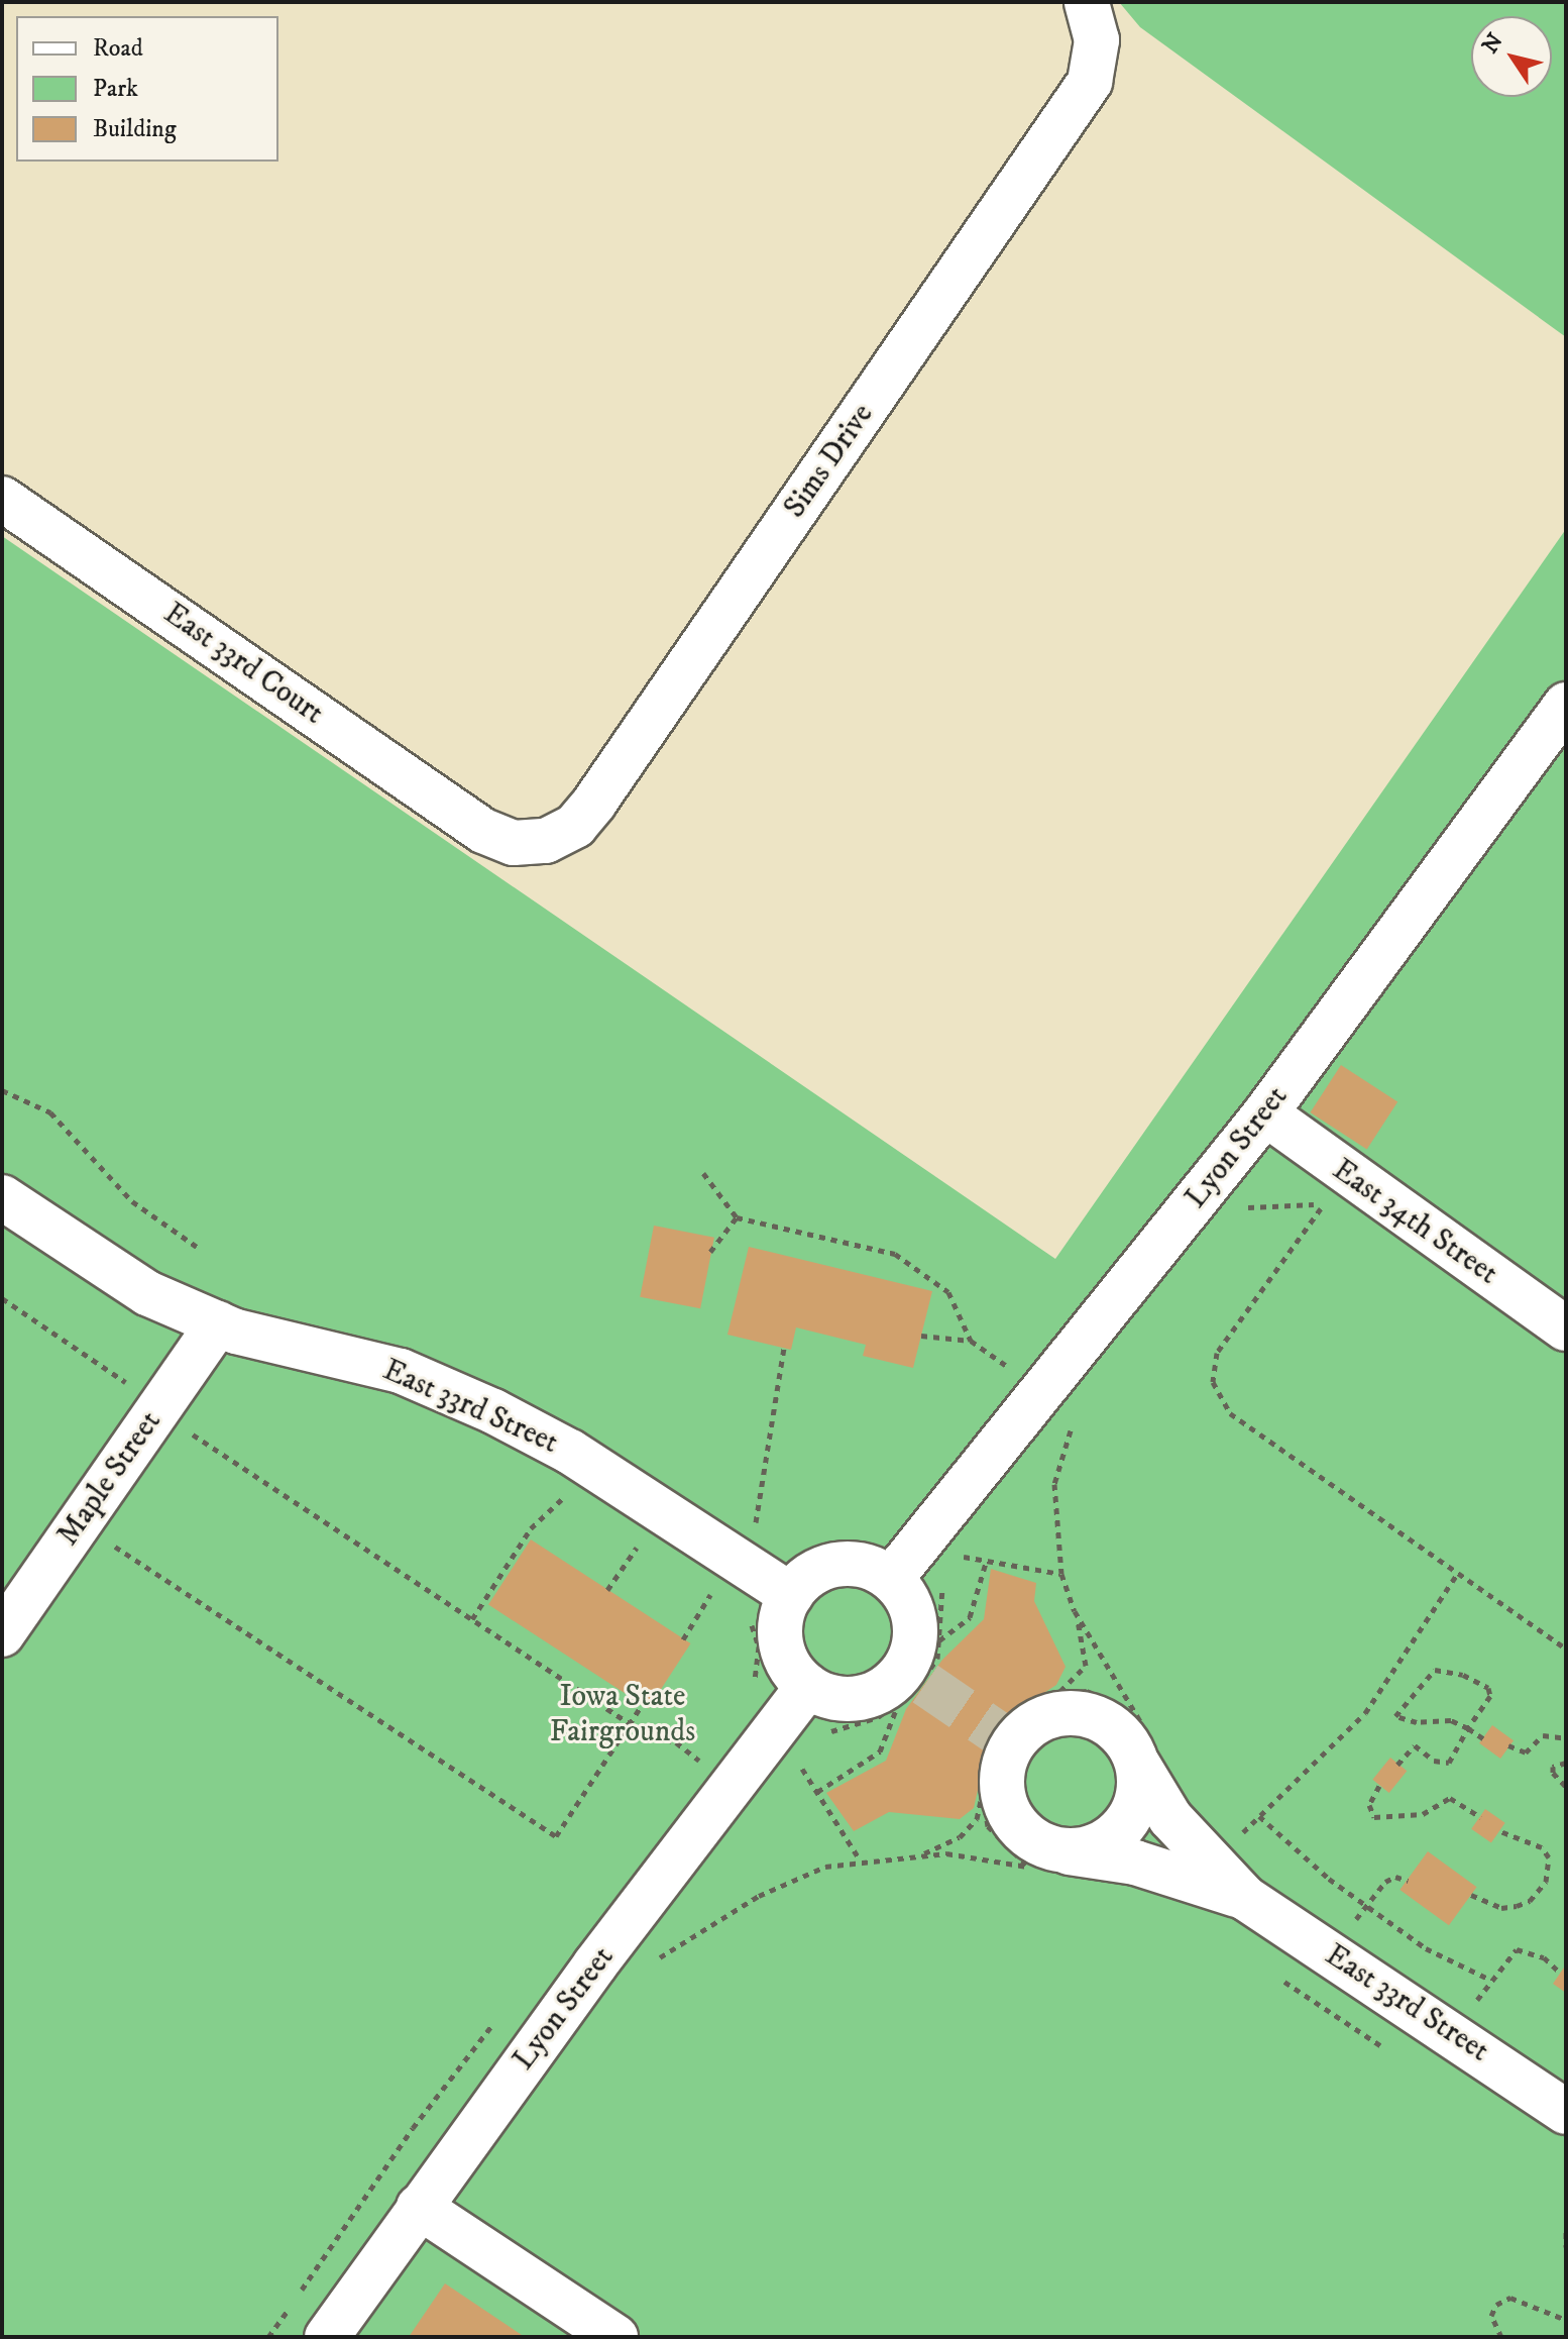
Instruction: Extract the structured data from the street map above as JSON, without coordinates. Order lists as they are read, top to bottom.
{
  "streets": {
    "street": [
      "Sims Drive",
      "East 33rd Court",
      "Lyon Street",
      "East 34th Street",
      "East 33rd Street",
      "Maple Street"
    ]
  },
  "crossings": [
    ["Sims Drive", "East 33rd Court"],
    ["Lyon Street", "East 34th Street"],
    ["Lyon Street", "East 33rd Street"],
    ["East 33rd Street", "Maple Street"]
  ],
  "parks": ["Iowa State Fairgrounds"],
  "legend": ["Road", "Park", "Building"],
  "north": "top left"
}
